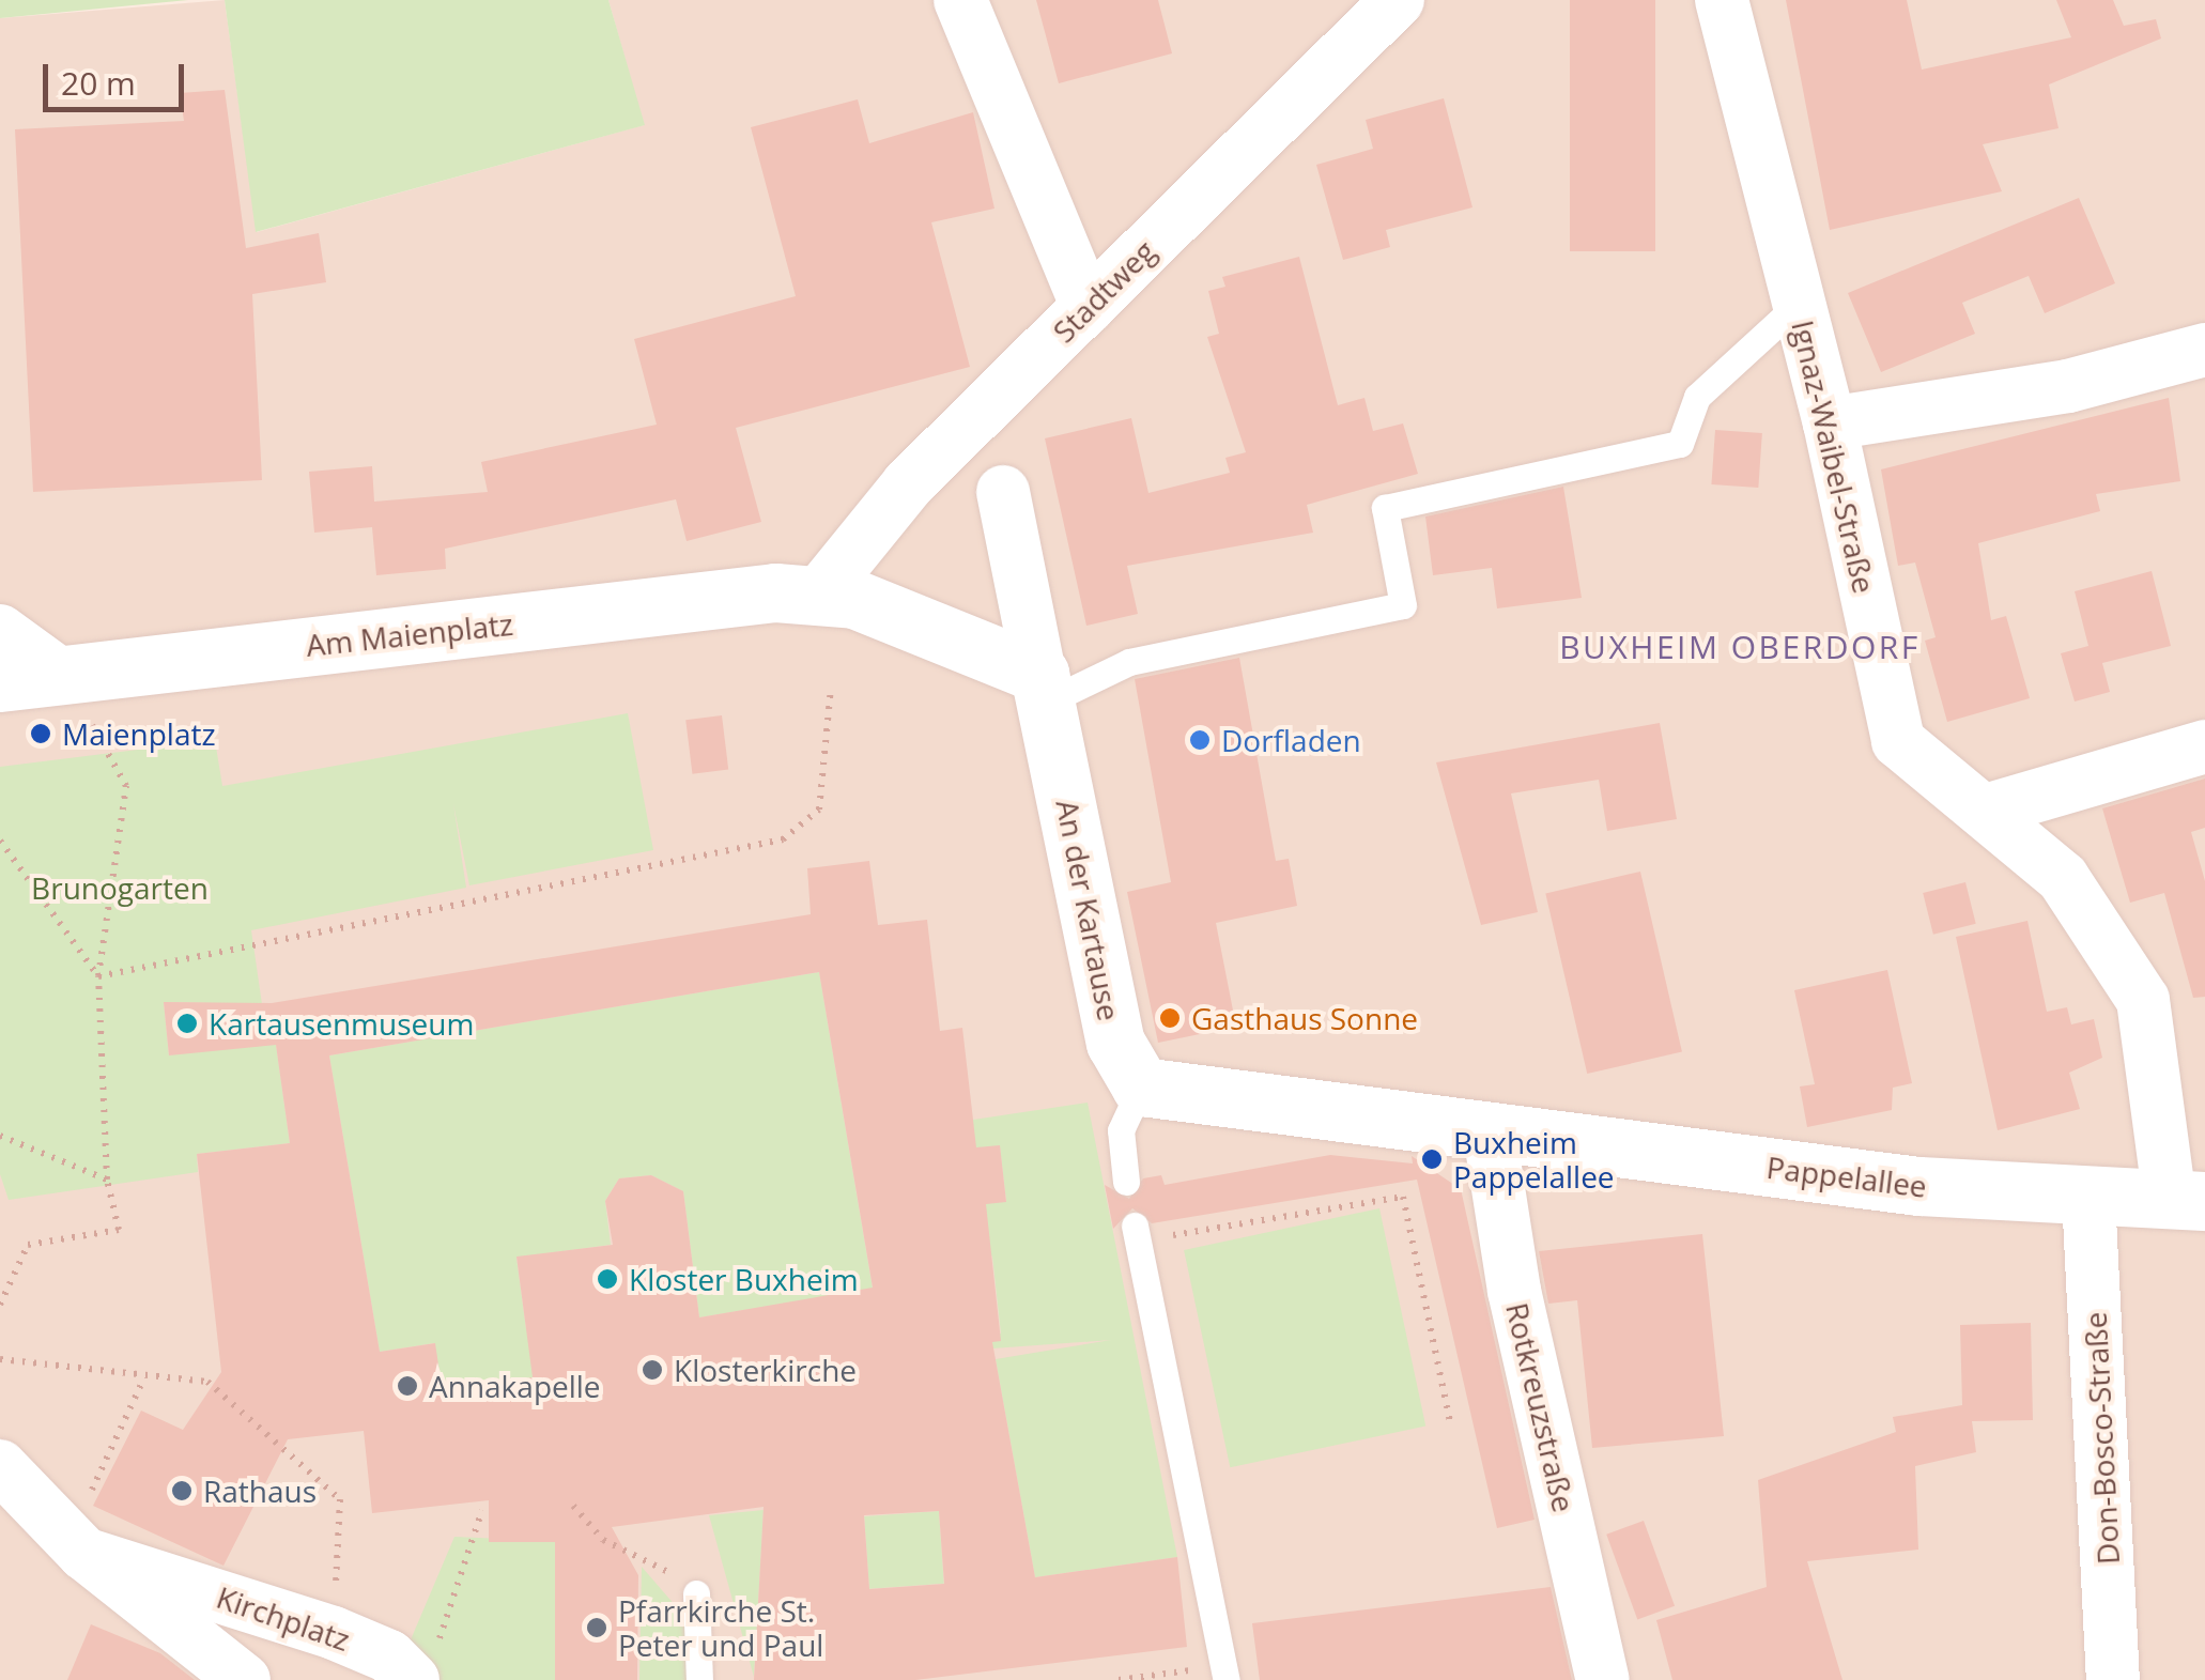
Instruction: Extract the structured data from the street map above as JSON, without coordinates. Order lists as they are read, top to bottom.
{
  "streets": {
    "street": [
      "Stadtweg",
      "Ignaz-Waibel-Straße",
      "Am Maienplatz",
      "An der Kartause",
      "Pappelallee",
      "Rotkreuzstraße",
      "Don-Bosco-Straße",
      "Kirchplatz"
    ]
  },
  "crossings": [
    ["Stadtweg", "Am Maienplatz"],
    ["Ignaz-Waibel-Straße", "Pappelallee"],
    ["Pappelallee", "Rotkreuzstraße"],
    ["Pappelallee", "Don-Bosco-Straße"]
  ],
  "districts": ["BUXHEIM OBERDORF"],
  "parks": ["Brunogarten"],
  "places": [
    "Maienplatz",
    "Dorfladen",
    "Gasthaus Sonne",
    "Kartausenmuseum",
    "Buxheim Pappelallee",
    "Kloster Buxheim",
    "Klosterkirche",
    "Annakapelle",
    "Rathaus",
    "Pfarrkirche St. Peter und Paul"
  ],
  "scale_bar": "20 m"
}
